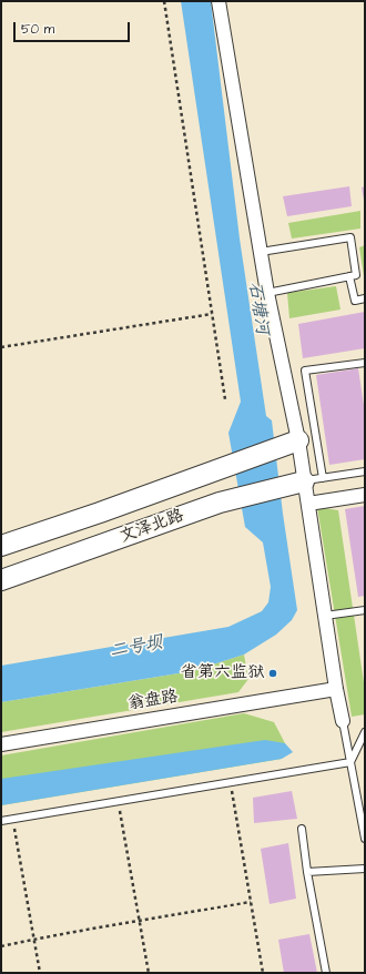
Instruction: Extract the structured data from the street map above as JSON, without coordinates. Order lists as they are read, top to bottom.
{
  "streets": {
    "main road": ["文泽北路"],
    "street": ["翁盘路"]
  },
  "water": ["石塘河", "二号坝"],
  "places": ["省第六监狱"],
  "scale_bar": "50 m"
}
